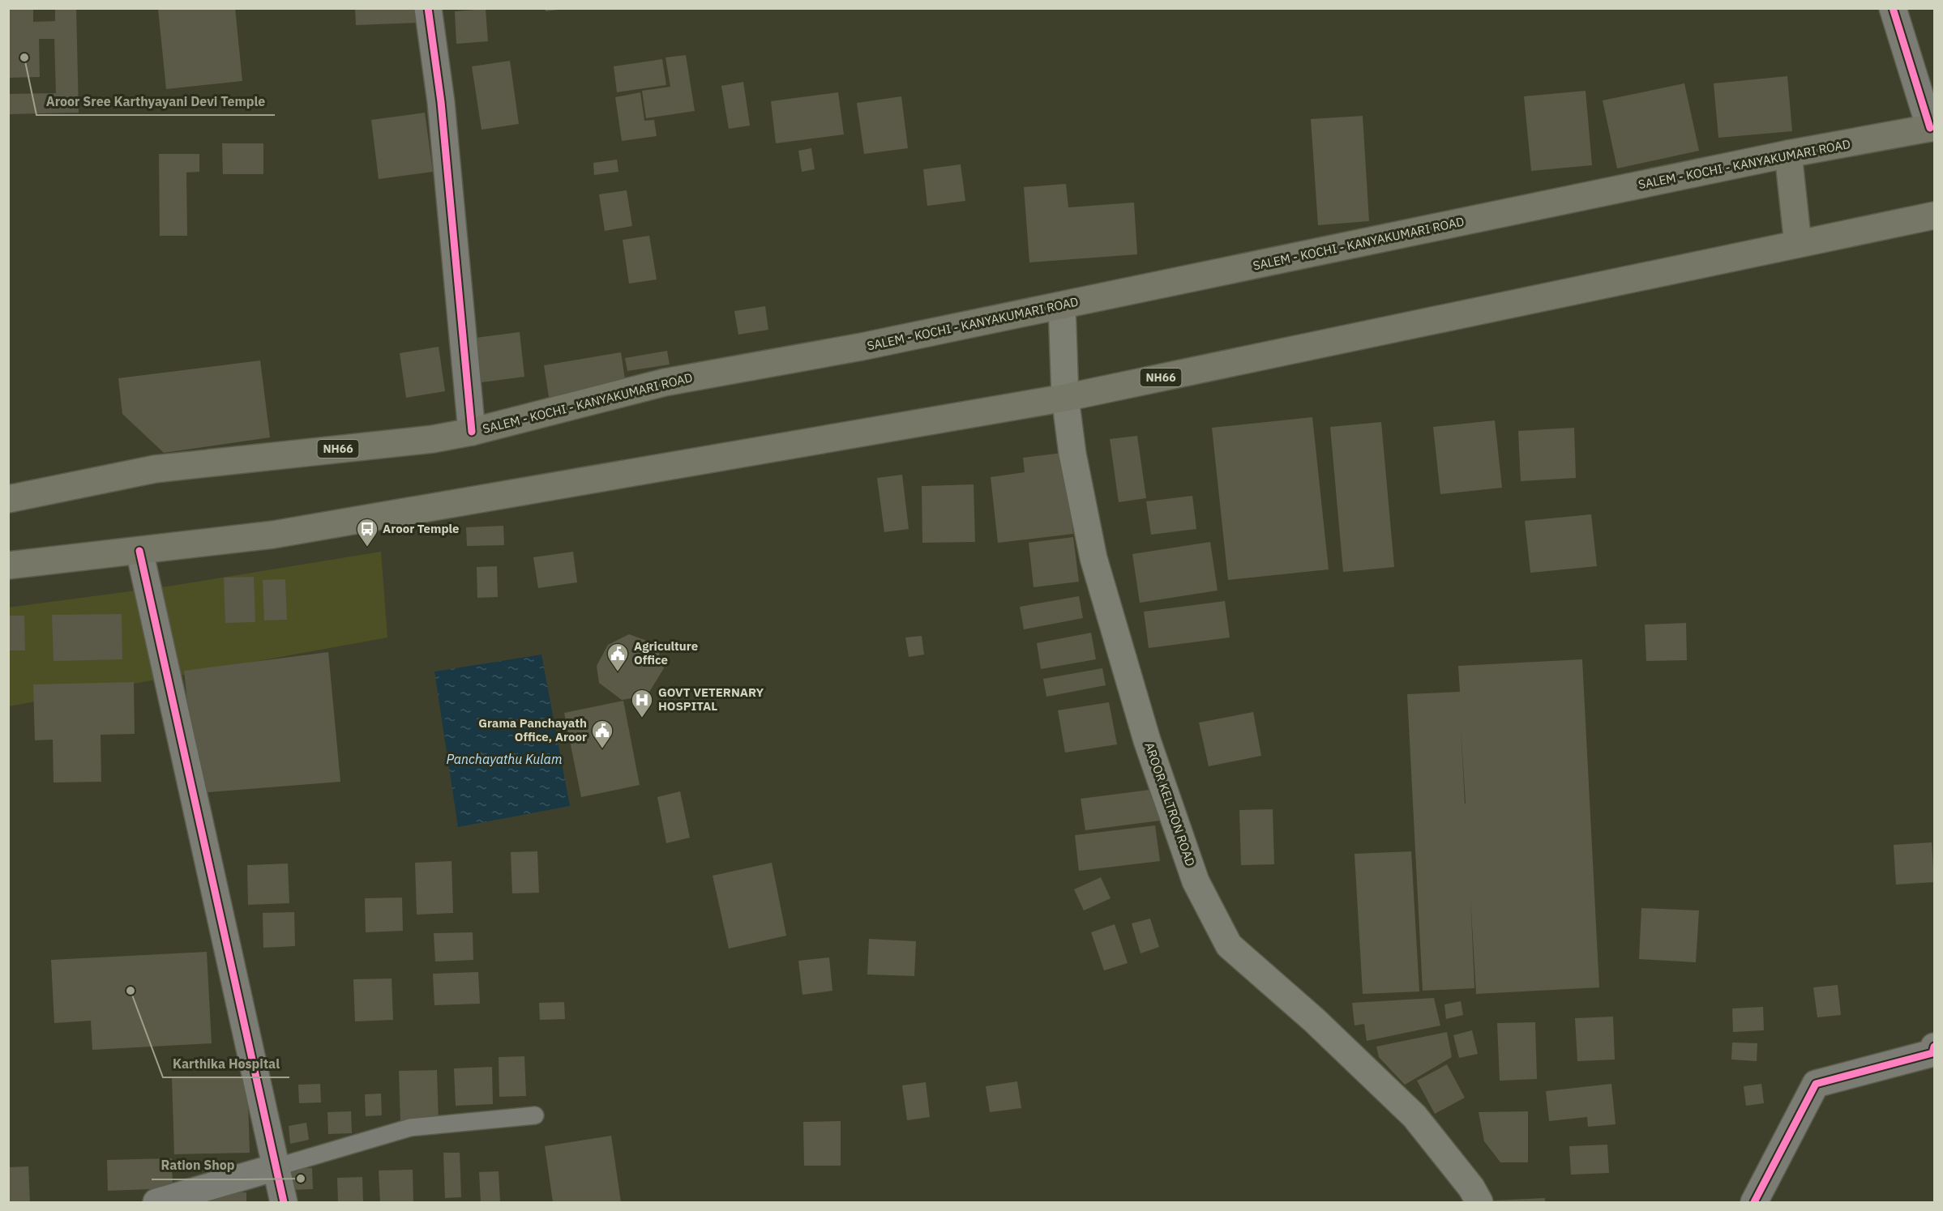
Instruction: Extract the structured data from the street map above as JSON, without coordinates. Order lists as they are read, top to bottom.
{
  "streets": {
    "highway": ["SALEM - KOCHI - KANYAKUMARI ROAD", "NH66"],
    "main road": ["AROOR KELTRON ROAD"]
  },
  "crossings": [
    ["SALEM - KOCHI - KANYAKUMARI ROAD", "AROOR KELTRON ROAD"],
    ["NH66", "AROOR KELTRON ROAD"]
  ],
  "water": ["Panchayathu Kulam"],
  "places": {
    "other": ["Aroor Sree Karthyayani Devi Temple", "Karthika Hospital", "Ration Shop"],
    "bus stop": ["Aroor Temple"],
    "public building": ["Agriculture Office", "Grama Panchayath Office, Aroor"],
    "hospital": ["GOVT VETERNARY HOSPITAL"]
  }
}
